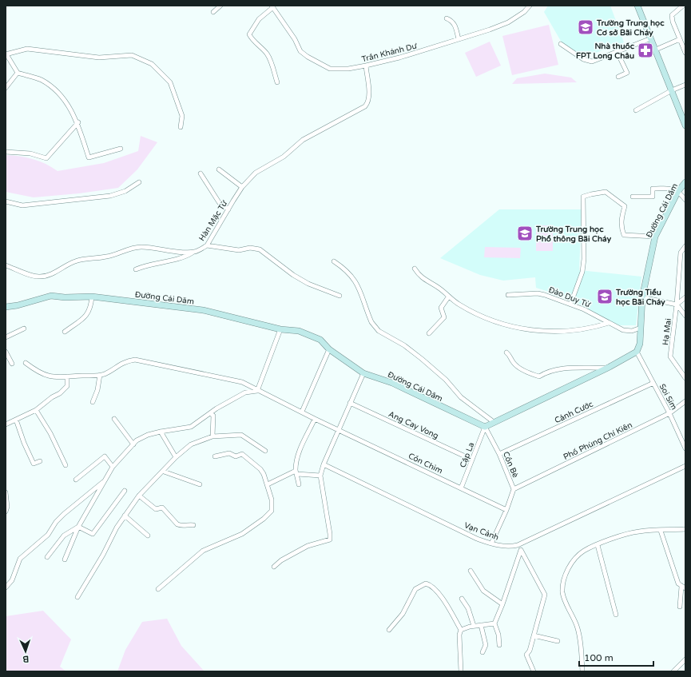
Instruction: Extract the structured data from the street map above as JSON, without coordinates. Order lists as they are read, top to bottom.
{
  "streets": {
    "street": [
      "Trần Khánh Dư",
      "Đường Cái Dăm",
      "Hàn Mặc Tử",
      "Đào Duy Từ",
      "Hạ Mai",
      "Soi Sim",
      "Cảnh Cước",
      "Ang Cay Vong",
      "Phố Phùng Chí Kiên",
      "Cặp La",
      "Cồn Chìm",
      "Cồn Bè",
      "Vạn Cảnh"
    ]
  },
  "crossings": [
    ["Trần Khánh Dư", "Hàn Mặc Tử"],
    ["Đường Cái Dăm", "Đào Duy Từ"],
    ["Đường Cái Dăm", "Soi Sim"],
    ["Đường Cái Dăm", "Cặp La"],
    ["Đường Cái Dăm", "Cồn Bè"],
    ["Soi Sim", "Cảnh Cước"],
    ["Soi Sim", "Phố Phùng Chí Kiên"],
    ["Cảnh Cước", "Cồn Bè"],
    ["Ang Cay Vong", "Cặp La"],
    ["Phố Phùng Chí Kiên", "Cồn Bè"],
    ["Cặp La", "Cồn Chìm"],
    ["Cặp La", "Cồn Bè"],
    ["Cồn Chìm", "Cồn Bè"],
    ["Cồn Bè", "Vạn Cảnh"]
  ],
  "places": {
    "school or university": ["Trường Trung học Cơ sở Bãi Cháy", "Trường Trung học Phổ thông Bãi Cháy", "Trường Tiểu học Bãi Cháy"],
    "pharmacy": ["Nhà thuốc FPT Long Châu"]
  },
  "scale_bar": "100 m",
  "north": "bottom"
}
